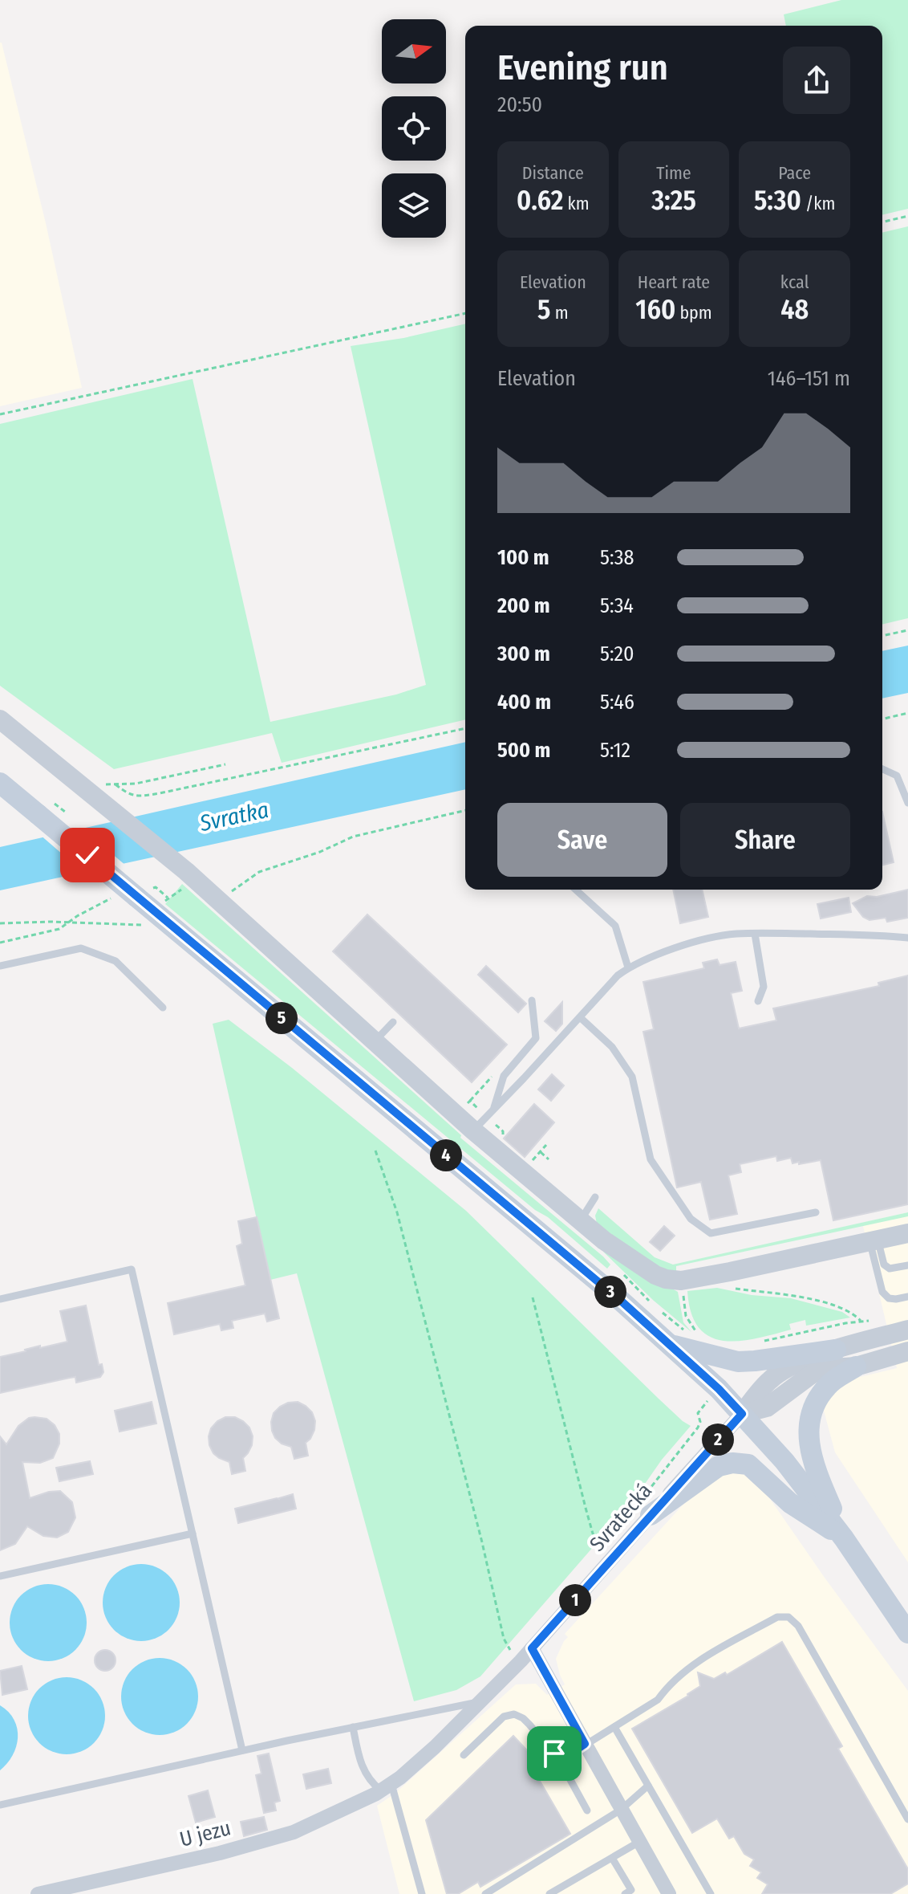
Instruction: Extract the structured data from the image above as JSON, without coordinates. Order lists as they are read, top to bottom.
{
  "streets": {
    "street": ["Svratecká", "U jezu"]
  },
  "crossings": [
    ["Svratecká", "U jezu"]
  ],
  "water": ["Svratka"],
  "north": "right",
  "page": {
    "heading": ["Evening run", "20:50"],
    "stats": [
      ["Distance", "0.62 km"],
      ["Time", "3:25"],
      ["Pace", "5:30 /km"],
      ["Elevation", "5 m"],
      ["Heart rate", "160 bpm"],
      ["kcal", "48"]
    ],
    "chart": ["Elevation", "146–151 m"],
    "list": [
      {
        "name": "100 m",
        "note": "5:38"
      },
      {
        "name": "200 m",
        "note": "5:34"
      },
      {
        "name": "300 m",
        "note": "5:20"
      },
      {
        "name": "400 m",
        "note": "5:46"
      },
      {
        "name": "500 m",
        "note": "5:12"
      }
    ],
    "buttons": ["Save", "Share"],
    "pins": [
      "5",
      "4",
      "3",
      "2",
      "1"
    ]
  }
}
